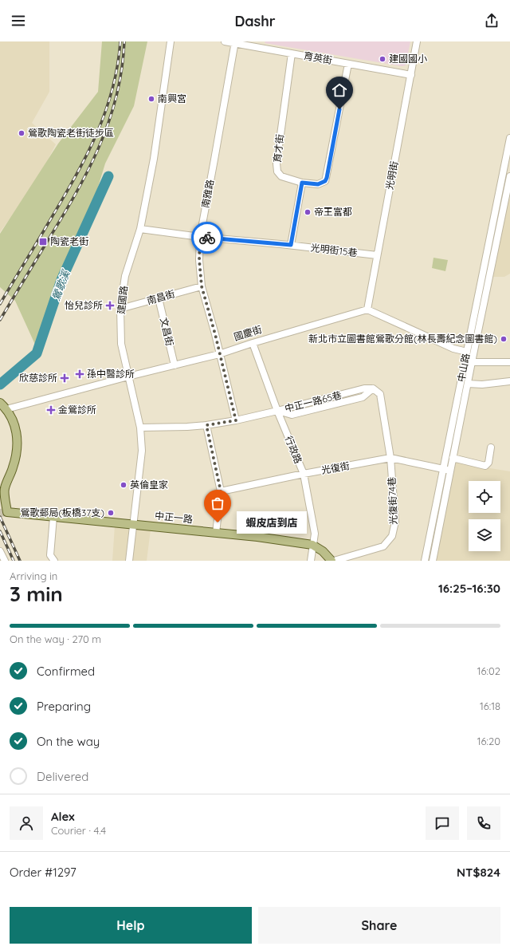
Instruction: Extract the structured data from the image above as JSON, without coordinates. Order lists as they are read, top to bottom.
{
  "streets": {
    "main road": ["中正一路"],
    "street": [
      "育英街",
      "育才街",
      "光明街",
      "南雅路",
      "光明街15巷",
      "南昌街",
      "建國路",
      "文昌街",
      "國慶街",
      "中山路",
      "中正一路65巷",
      "行政路",
      "光復街",
      "光復街74巷"
    ]
  },
  "crossings": [
    ["育英街", "育才街"],
    ["育英街", "光明街"],
    ["育英街", "南雅路"],
    ["光明街", "光明街15巷"],
    ["光明街", "國慶街"],
    ["南雅路", "光明街15巷"],
    ["南雅路", "南昌街"],
    ["南雅路", "國慶街"],
    ["南雅路", "中正一路65巷"],
    ["光明街15巷", "建國路"],
    ["南昌街", "建國路"],
    ["南昌街", "文昌街"],
    ["建國路", "國慶街"],
    ["建國路", "中正一路65巷"],
    ["建國路", "中正一路"],
    ["文昌街", "國慶街"],
    ["國慶街", "行政路"],
    ["國慶街", "中正一路"],
    ["中山路", "光復街"],
    ["中正一路65巷", "行政路"],
    ["中正一路65巷", "光復街"],
    ["中正一路65巷", "光復街74巷"],
    ["行政路", "光復街"],
    ["行政路", "中正一路"],
    ["光復街", "光復街74巷"]
  ],
  "water": ["鶯歌溪"],
  "places": {
    "other": [
      "建國國小",
      "南興宮",
      "鶯歌陶瓷老街徒步區",
      "帝王富都",
      "新北市立圖書館鶯歌分館(林長壽紀念圖書館)",
      "英倫皇家",
      "鶯歌郵局(板橋37支)",
      "蝦皮店到店"
    ],
    "transit": ["陶瓷老街"],
    "health": [
      "怡兒診所",
      "孫中醫診所",
      "欣慈診所",
      "金鶯診所"
    ]
  },
  "page": {
    "header": "Dashr",
    "bubble": "蝦皮店到店",
    "heading": ["3 min", "Arriving in", "16:25–16:30"],
    "panel": [
      "Alex",
      "Courier · 4.4",
      "Order #1297",
      "NT$824"
    ],
    "bar": "On the way · 270 m",
    "list": [
      ["Confirmed", "16:02"],
      ["Preparing", "16:18"],
      ["On the way", "16:20"],
      "Delivered"
    ],
    "buttons": ["Help", "Share"]
  }
}
